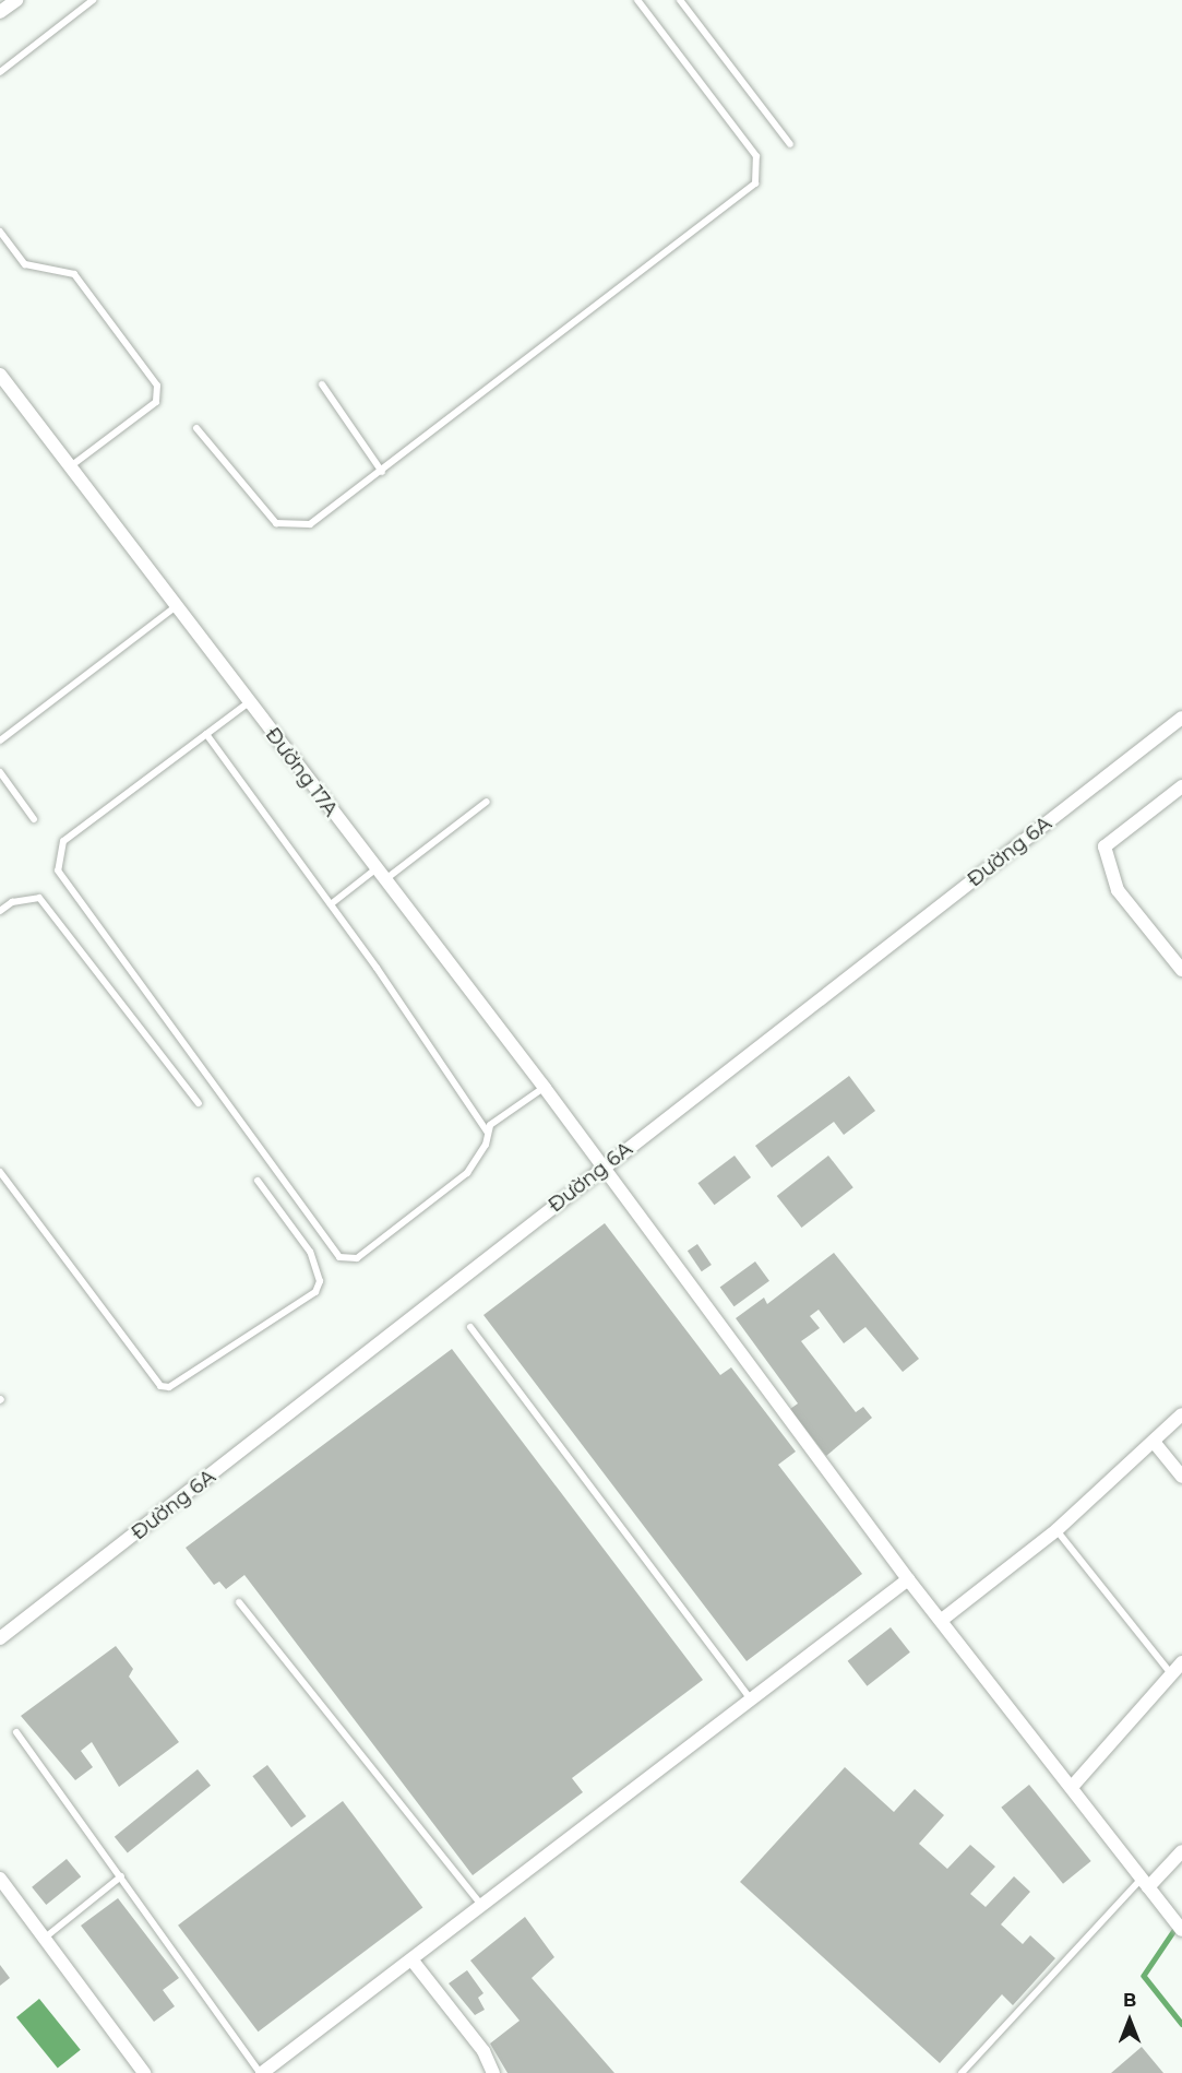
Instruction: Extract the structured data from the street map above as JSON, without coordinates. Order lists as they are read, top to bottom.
{
  "streets": {
    "street": ["Đường 17A", "Đường 6A"]
  },
  "crossings": [
    ["Đường 17A", "Đường 6A"]
  ],
  "north": "top"
}
